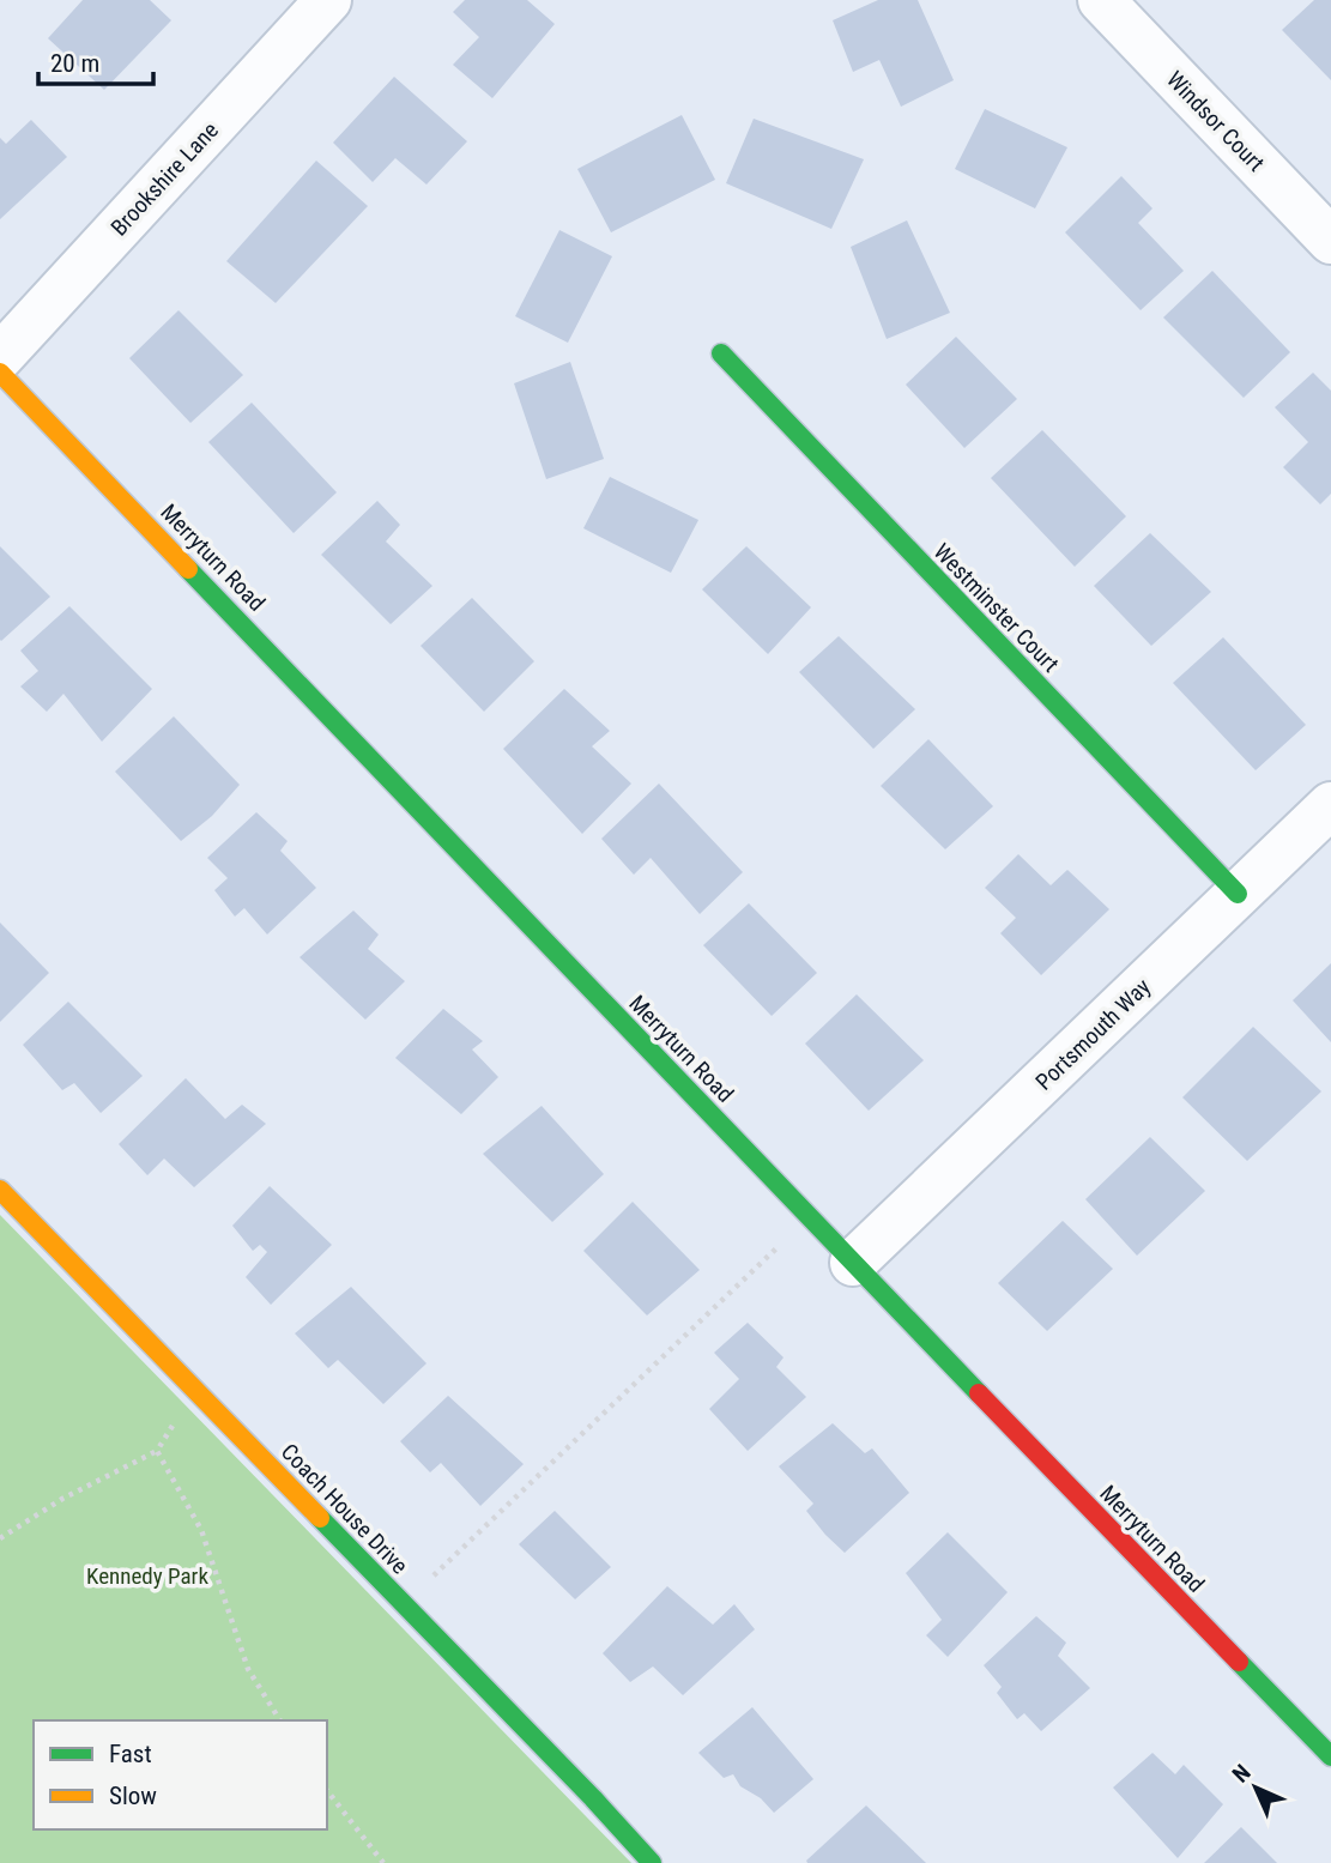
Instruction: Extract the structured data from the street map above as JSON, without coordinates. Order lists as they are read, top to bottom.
{
  "streets": {
    "street": [
      "Windsor Court",
      "Brookshire Lane",
      "Merryturn Road",
      "Westminster Court",
      "Portsmouth Way",
      "Coach House Drive"
    ]
  },
  "crossings": [
    ["Merryturn Road", "Portsmouth Way"],
    ["Westminster Court", "Portsmouth Way"]
  ],
  "parks": ["Kennedy Park"],
  "legend": ["Fast", "Slow"],
  "scale_bar": "20 m",
  "north": "top left"
}
